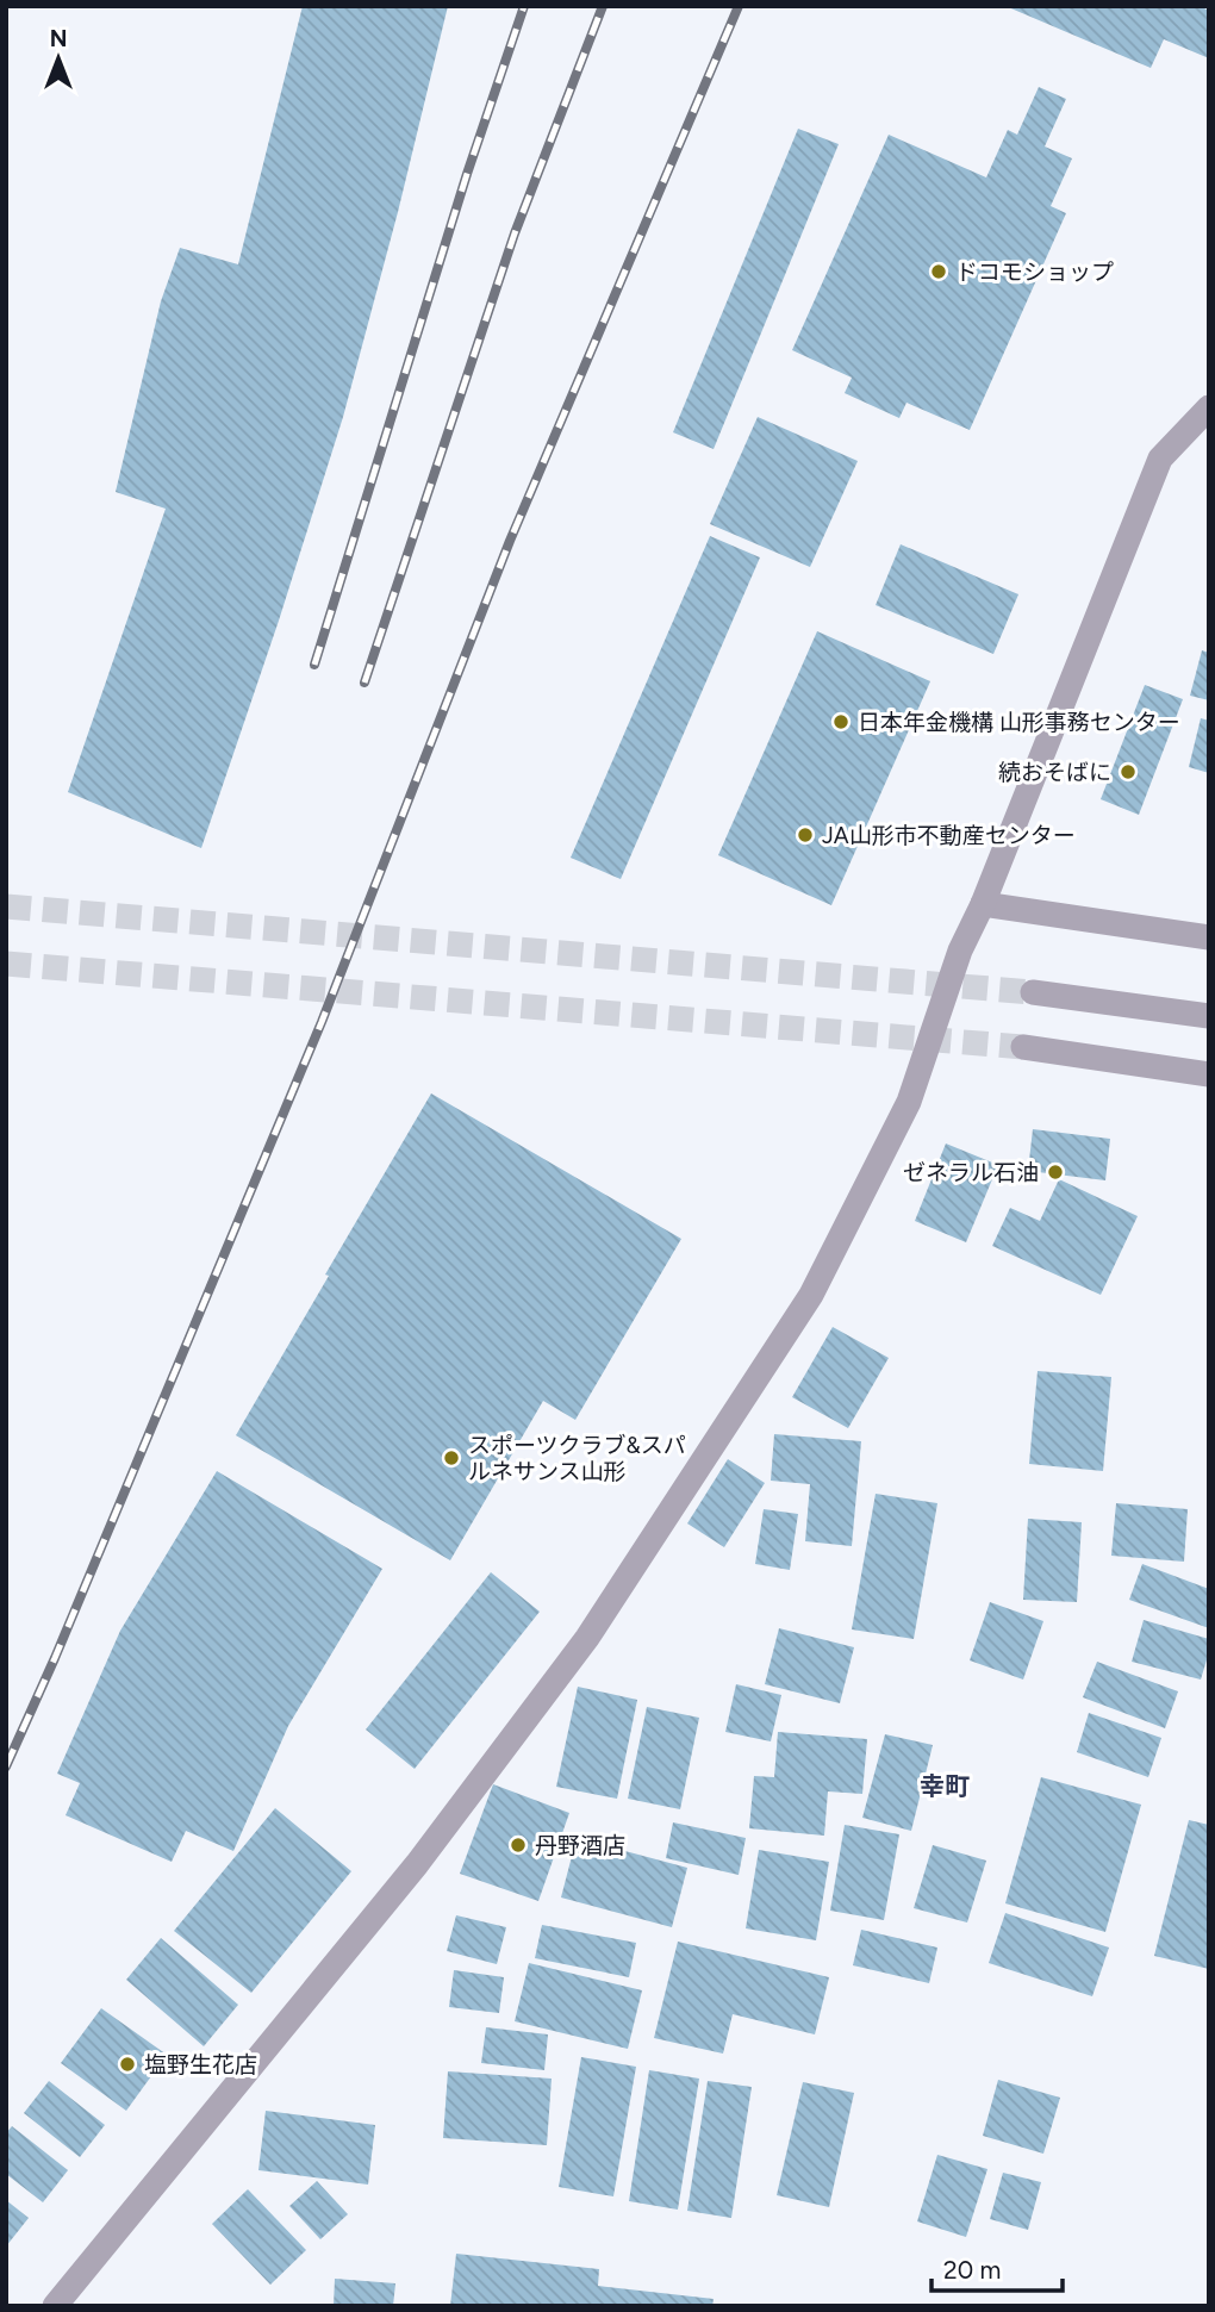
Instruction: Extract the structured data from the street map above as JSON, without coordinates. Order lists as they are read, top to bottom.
{
  "districts": ["幸町"],
  "places": [
    "ドコモショップ",
    "日本年金機構 山形事務センター",
    "続おそばに",
    "JA山形市不動産センター",
    "ゼネラル石油",
    "スポーツクラブ&スパ ルネサンス山形",
    "丹野酒店",
    "塩野生花店"
  ],
  "scale_bar": "20 m",
  "north": "top"
}
